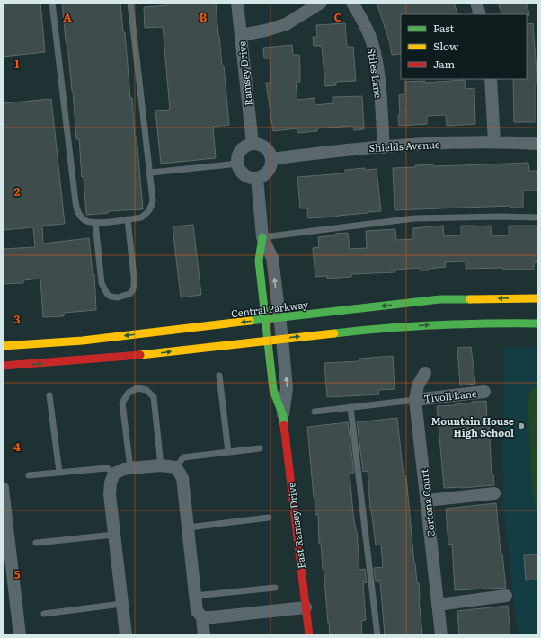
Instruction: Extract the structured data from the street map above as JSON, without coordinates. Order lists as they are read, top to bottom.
{
  "streets": {
    "main road": ["Central Parkway", "East Ramsey Drive"],
    "street": [
      "Stiles Lane",
      "Ramsey Drive",
      "Shields Avenue",
      "Tivoli Lane",
      "Cortona Court"
    ]
  },
  "crossings": [
    ["Stiles Lane", "Shields Avenue"],
    ["Ramsey Drive", "Shields Avenue"],
    ["Central Parkway", "East Ramsey Drive"],
    ["Tivoli Lane", "Cortona Court"]
  ],
  "places": ["Mountain House High School"],
  "legend": ["Fast", "Slow", "Jam"],
  "grid": {
    "columns": ["A", "B", "C"],
    "rows": [
      "1",
      "2",
      "3",
      "4",
      "5"
    ]
  }
}
